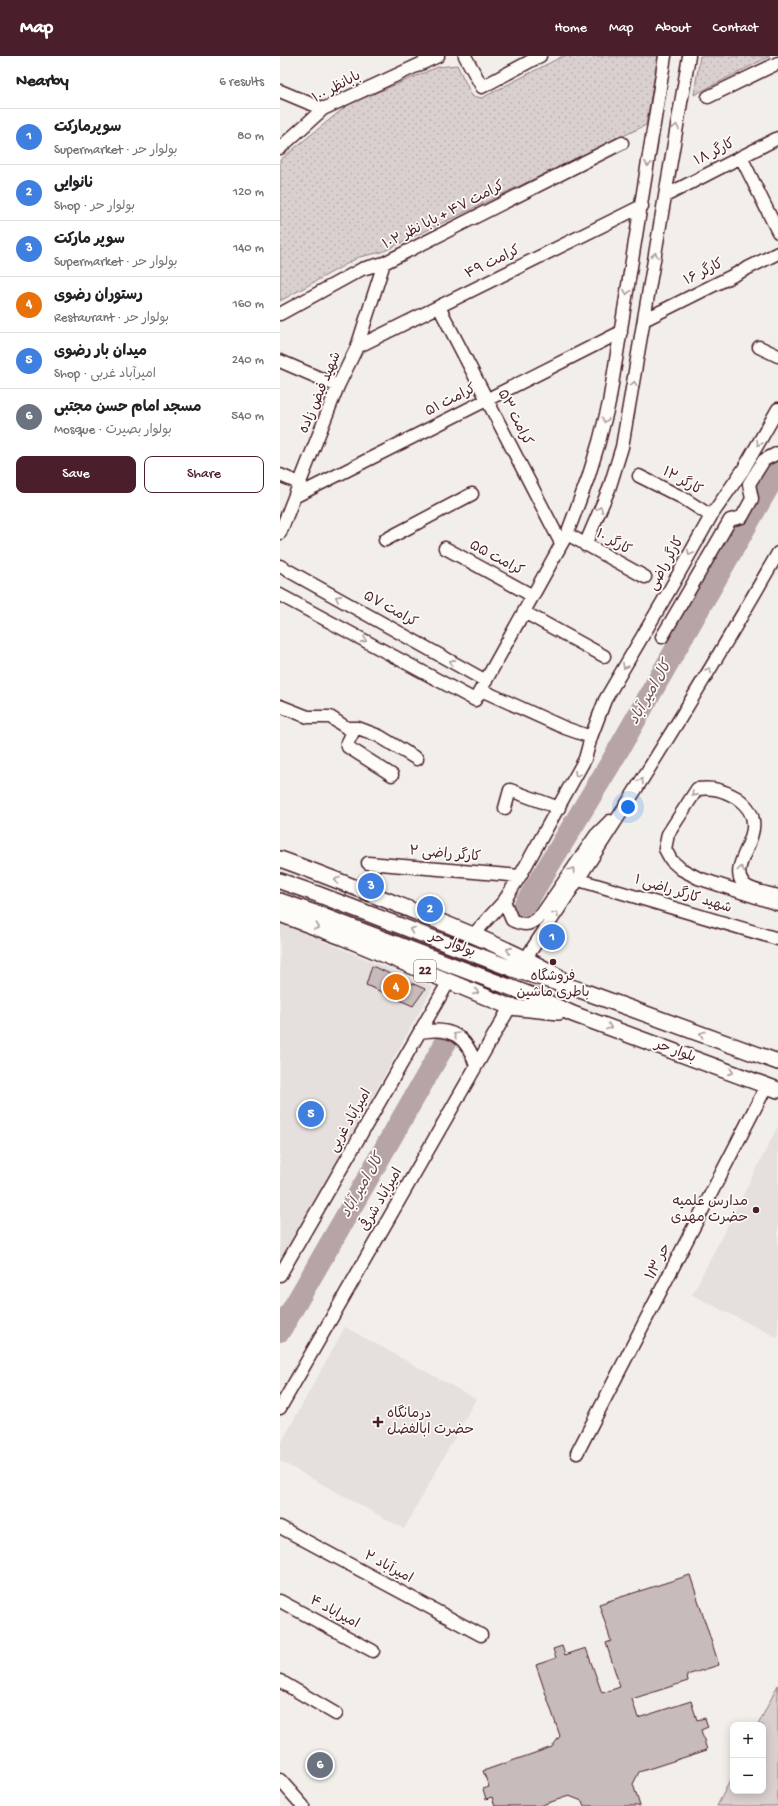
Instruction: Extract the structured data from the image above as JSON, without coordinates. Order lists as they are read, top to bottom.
{
  "streets": {
    "main road": ["بولوار حر", "22", "بلوار حر"],
    "street": [
      "بابانظر ۱۰۰",
      "کارگر ۱۸",
      "کرامت ۴۷ + بابا نظر ۱۰۲",
      "کرامت ۴۹",
      "کارگر ۱۶",
      "شهید فیض زاده",
      "کرامت ۵۱",
      "کرامت ۵۳",
      "کارگر ۱۲",
      "کارگر ۱۰",
      "کرامت ۵۵",
      "کارگر راضی",
      "کرامت ۵۷",
      "کارگر راضی ۲",
      "شهید کارگر راضی ۱",
      "امیرآباد غربی",
      "امیرآباد شرقی",
      "حر ۱/۳",
      "امیرآباد ۲",
      "امیراباد ۴"
    ]
  },
  "crossings": [
    ["کرامت ۴۷ + بابا نظر ۱۰۲", "شهید فیض زاده"],
    ["کرامت ۴۹", "شهید فیض زاده"],
    ["کرامت ۴۹", "کرامت ۵۳"],
    ["شهید فیض زاده", "کرامت ۵۱"],
    ["کرامت ۵۱", "کرامت ۵۳"],
    ["کرامت ۵۳", "کارگر ۱۰"],
    ["کارگر ۱۲", "کارگر راضی"],
    ["کارگر راضی", "کارگر راضی ۲"],
    ["بولوار حر", "22"],
    ["بولوار حر", "بلوار حر"],
    ["22", "بلوار حر"],
    ["22", "امیرآباد غربی"],
    ["22", "امیرآباد شرقی"],
    ["بلوار حر", "حر ۱/۳"]
  ],
  "water": ["کال امیر آباد"],
  "places": {
    "other": ["فروشگاه باطری ماشین", "مدارس علمیه حضرت مهدی"],
    "health": ["درمانگاه حضرت ابالفضل"]
  },
  "page": {
    "header": "Map",
    "nav": [
      "Home",
      "Map",
      "About",
      "Contact"
    ],
    "heading": ["Nearby", "6 results"],
    "list": [
      {
        "mark": "1",
        "name": "سوپرمارکت",
        "note": "Supermarket · بولوار حر",
        "value": "80 m"
      },
      {
        "mark": "2",
        "name": "نانوایی",
        "note": "Shop · بولوار حر",
        "value": "120 m"
      },
      {
        "mark": "3",
        "name": "سوپر مارکت",
        "note": "Supermarket · بولوار حر",
        "value": "140 m"
      },
      {
        "mark": "4",
        "name": "رستوران رضوی",
        "note": "Restaurant · بولوار حر",
        "value": "160 m"
      },
      {
        "mark": "5",
        "name": "میدان بار رضوی",
        "note": "Shop · امیرآباد غربی",
        "value": "240 m"
      },
      {
        "mark": "6",
        "name": "مسجد امام حسن مجتبی",
        "note": "Mosque · بولوار بصیرت",
        "value": "540 m"
      }
    ],
    "buttons": ["Save", "Share"],
    "pins": [
      "3",
      "2",
      "1",
      "4",
      "5",
      "6"
    ],
    "map_buttons": ["+", "−"]
  }
}
